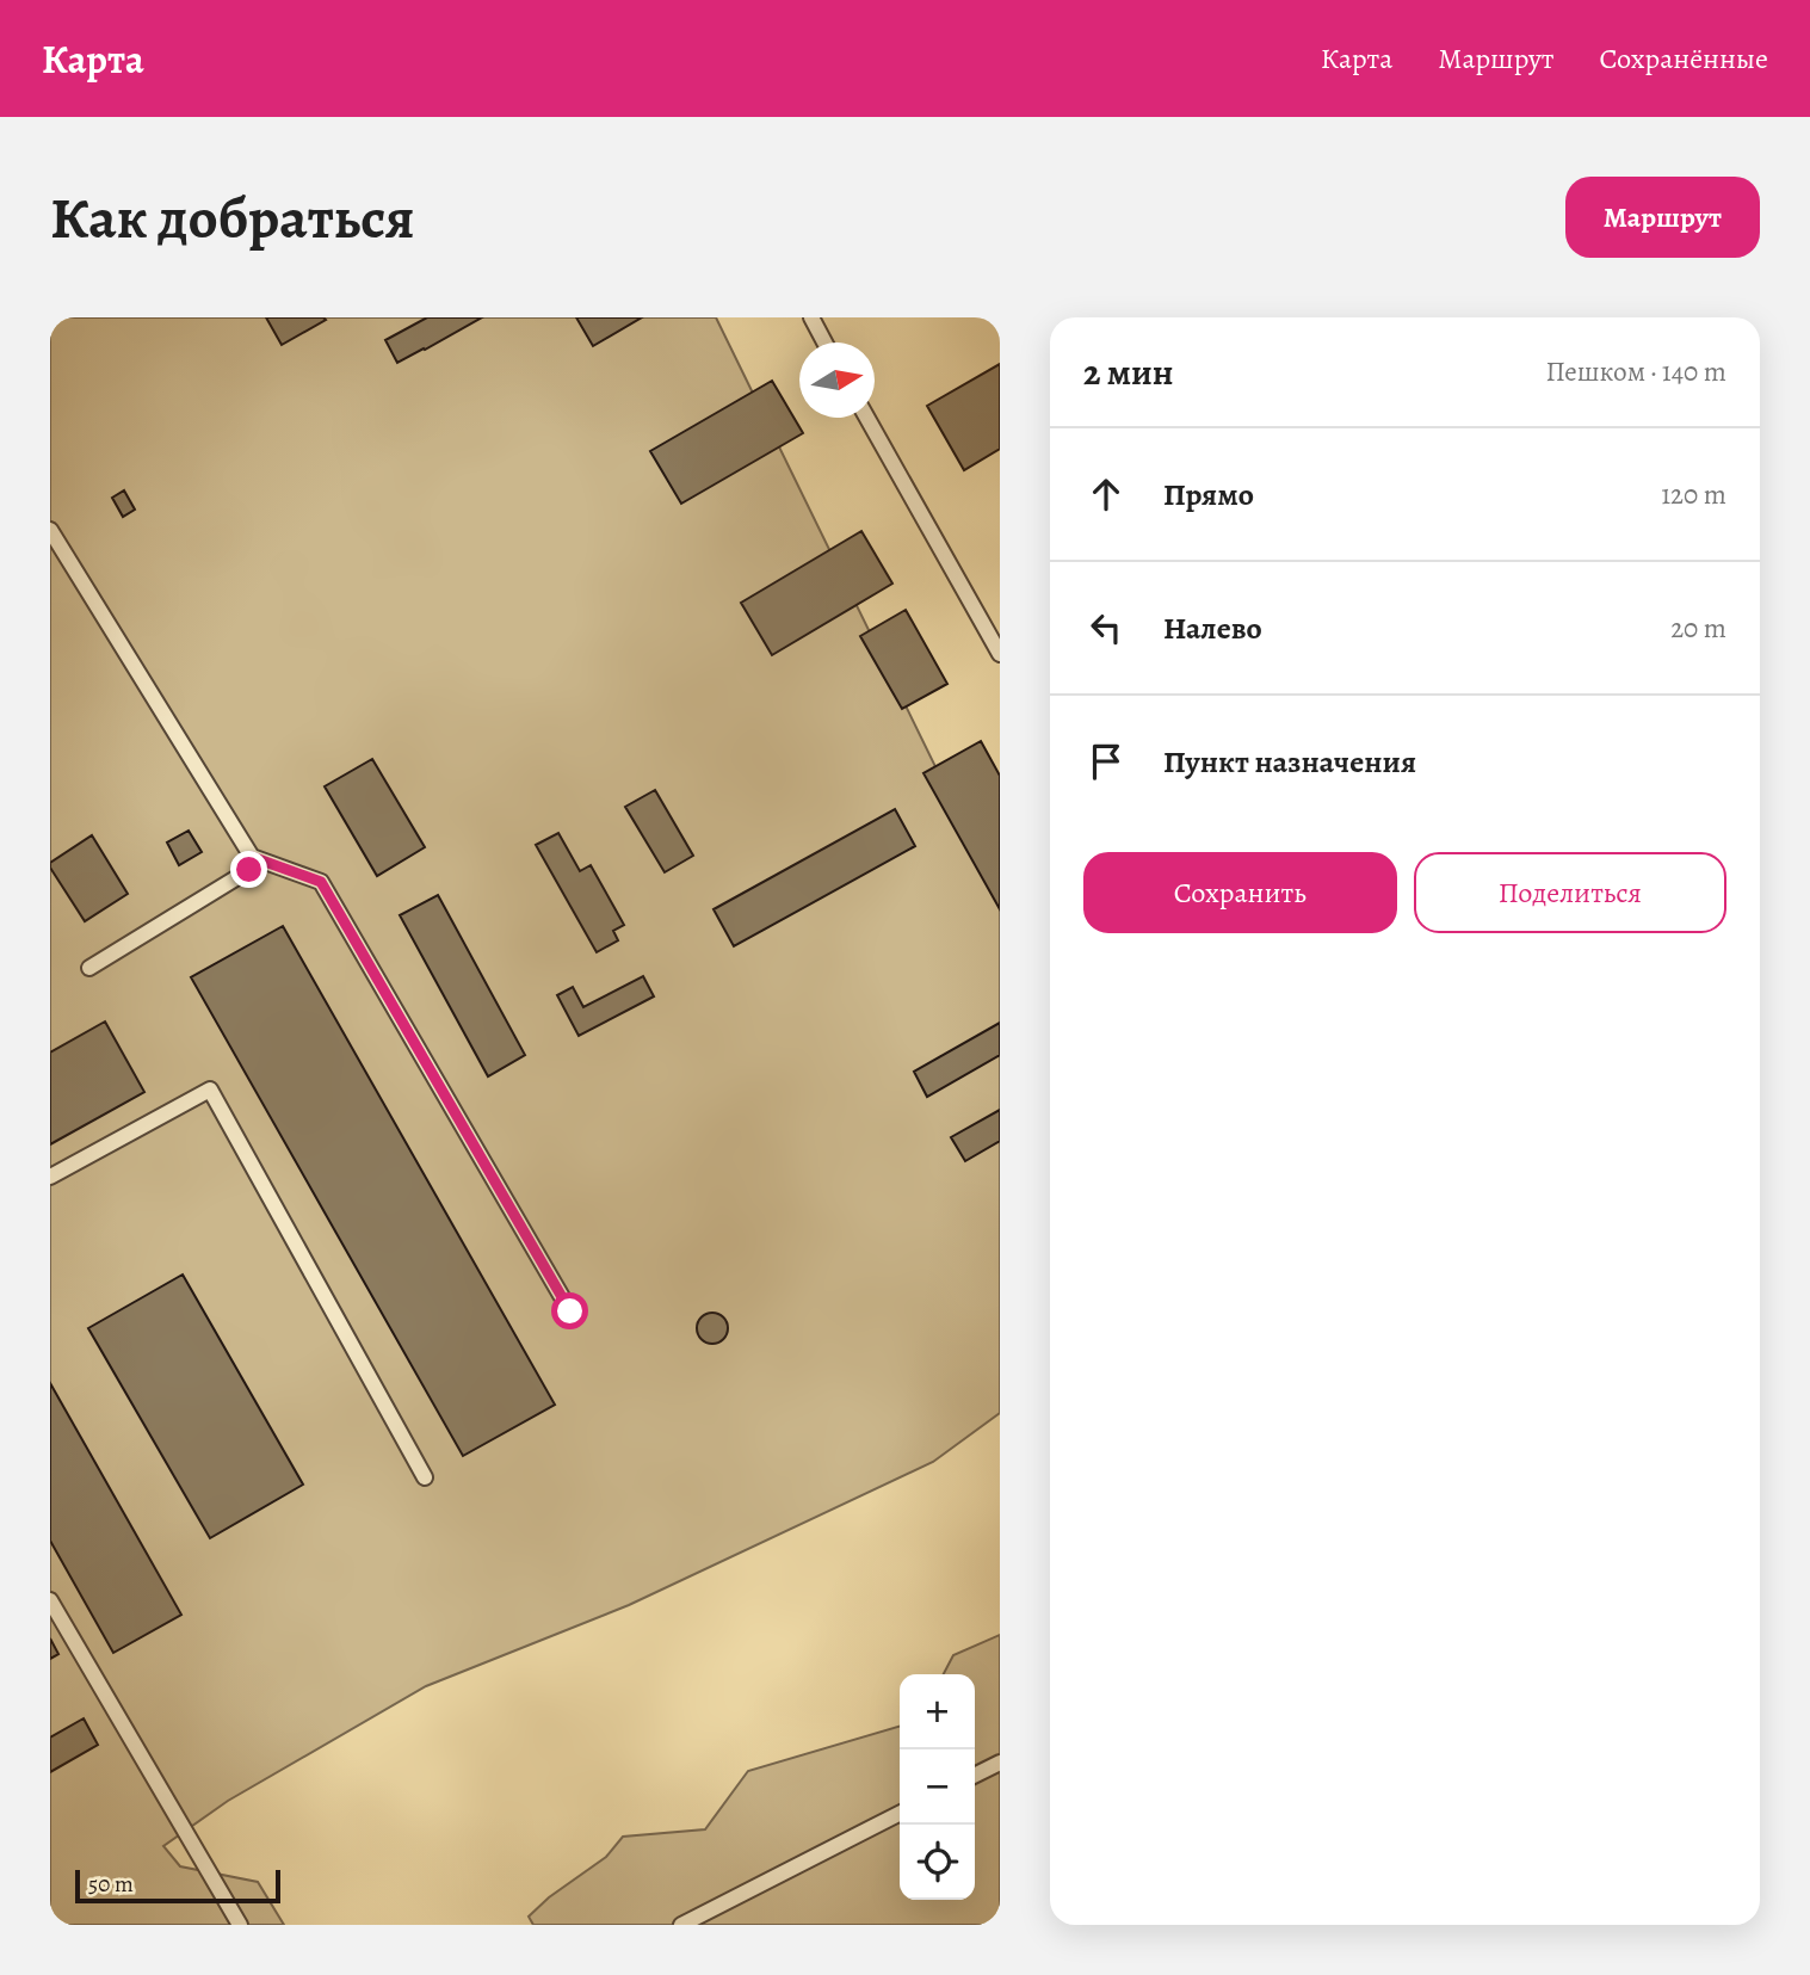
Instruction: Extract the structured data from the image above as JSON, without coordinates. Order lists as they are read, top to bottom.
{
  "scale_bar": "50 m",
  "north": "right",
  "page": {
    "header": "Карта",
    "nav": ["Карта", "Маршрут", "Сохранённые"],
    "buttons": [
      "Маршрут",
      ["Сохранить", "Поделиться"]
    ],
    "title": "Как добраться",
    "heading": ["2 мин", "Пешком · 140 m"],
    "list": [
      ["Прямо", "120 m"],
      ["Налево", "20 m"],
      "Пункт назначения"
    ],
    "map_buttons": ["+", "−"],
    "scale": "50 m"
  }
}
